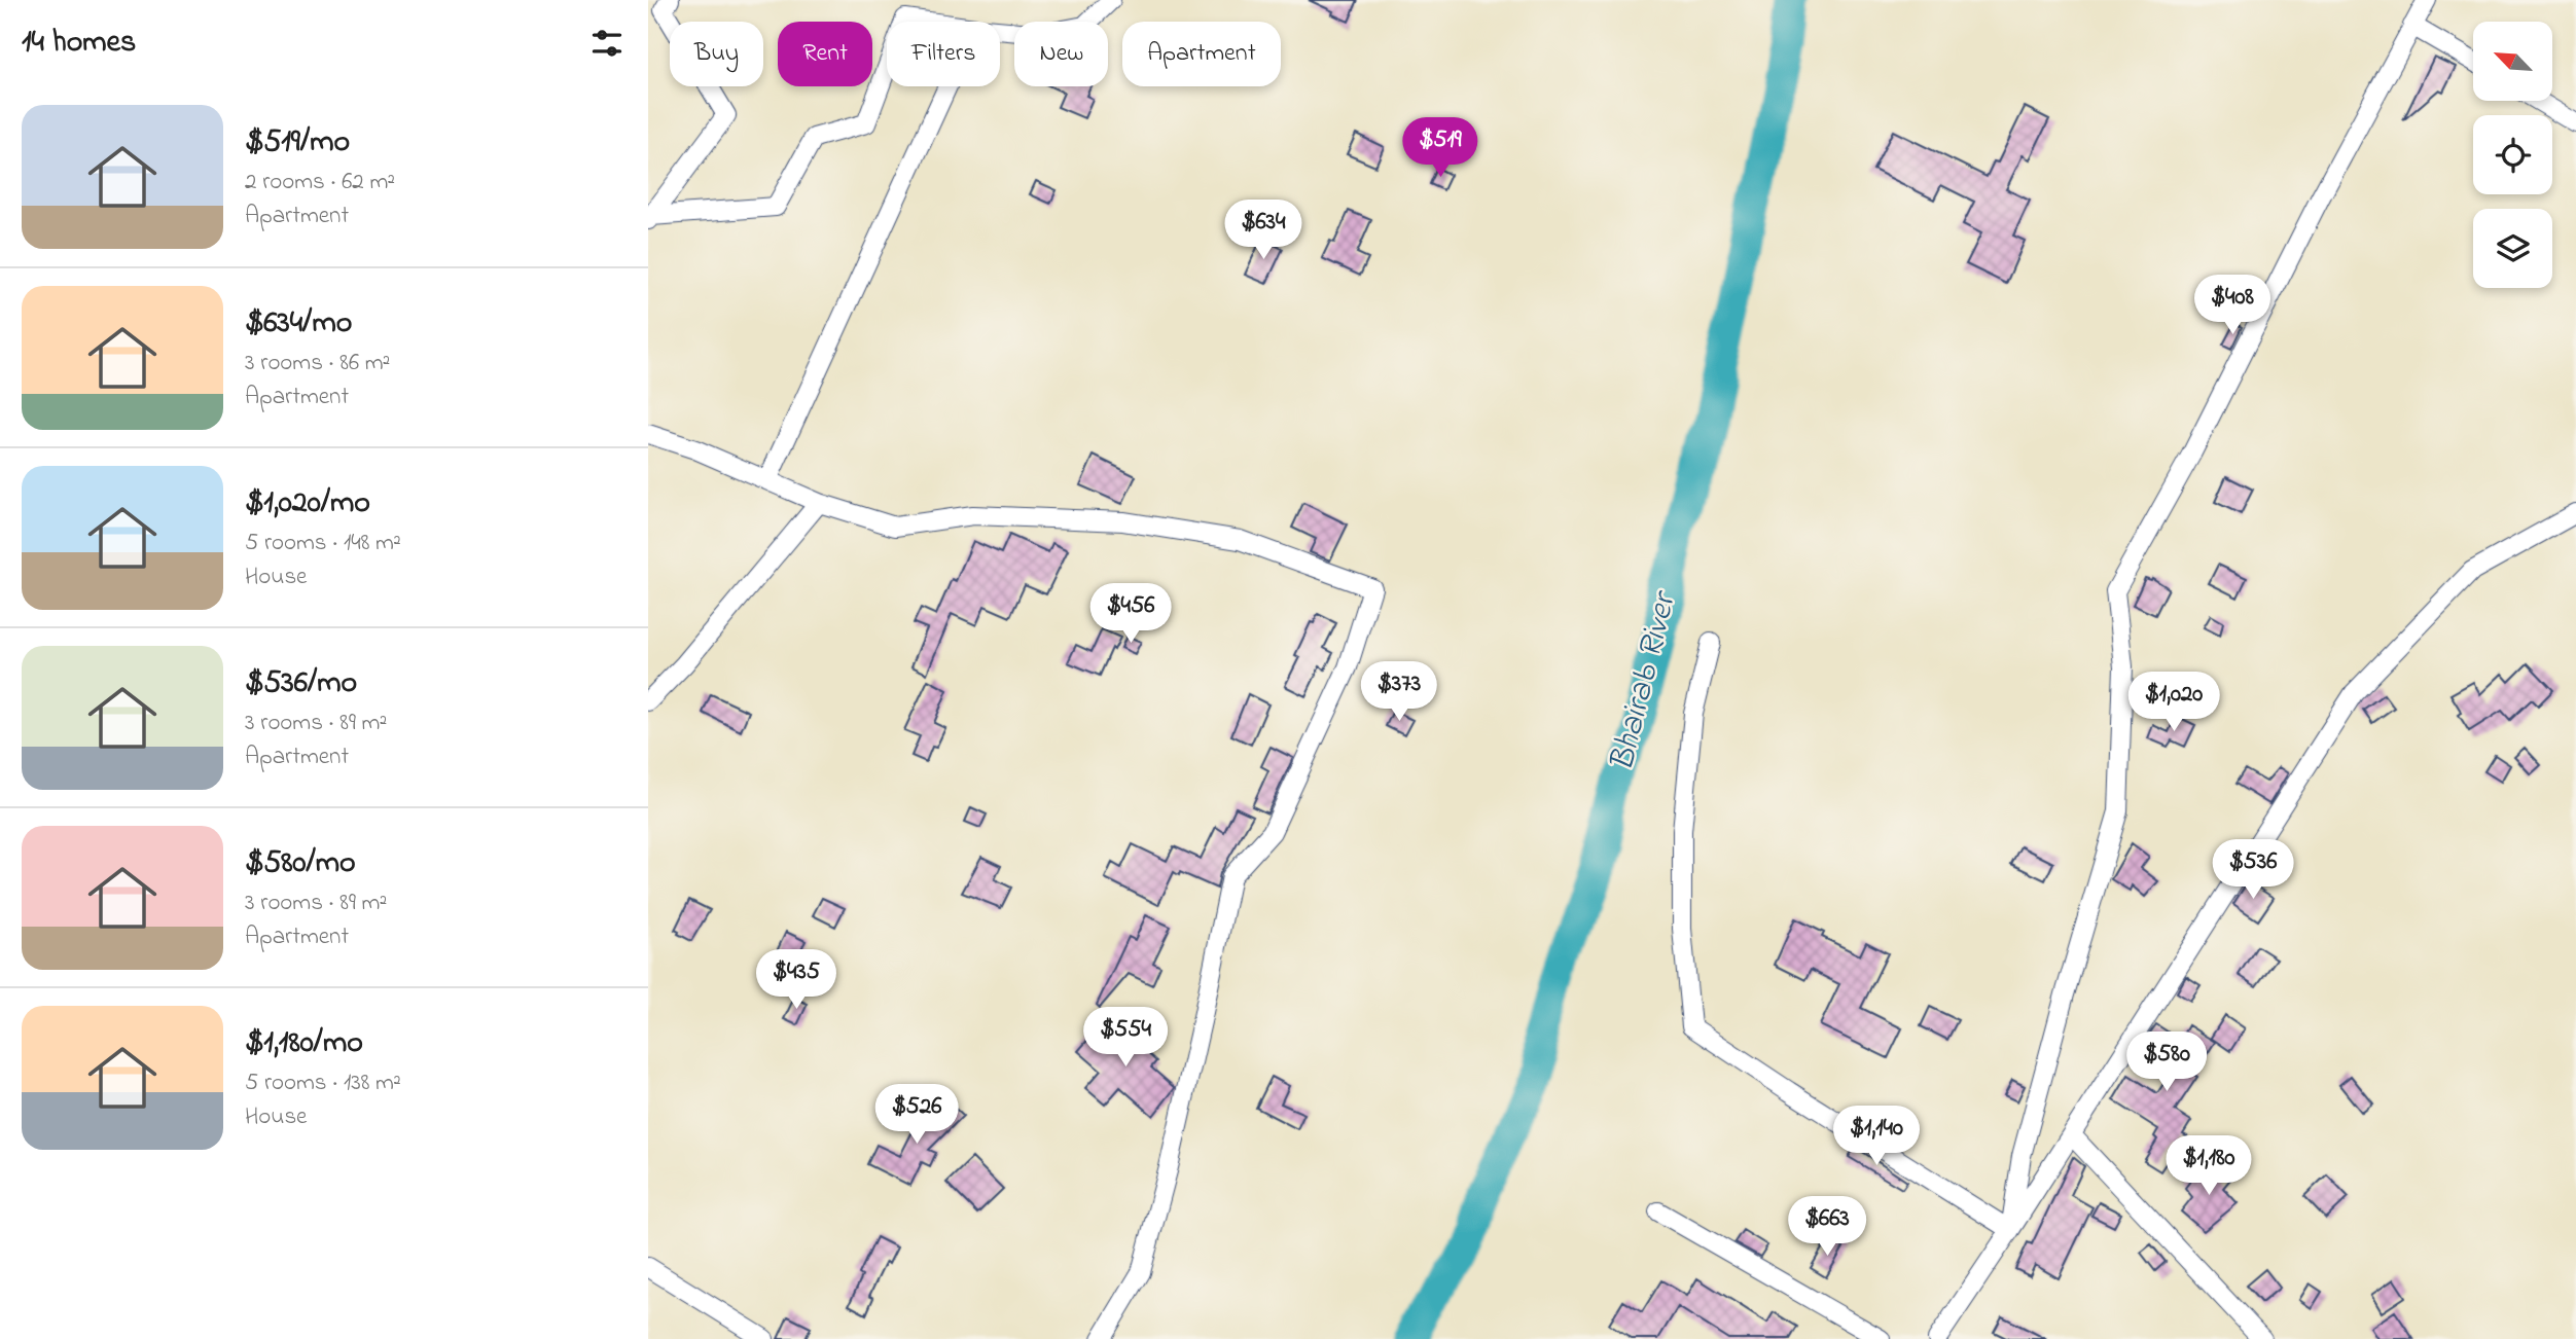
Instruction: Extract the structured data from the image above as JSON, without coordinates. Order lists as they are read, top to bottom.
{
  "water": ["Bhairab River"],
  "north": "top left",
  "page": {
    "heading": "14 homes",
    "chip": [
      "Buy",
      "Rent",
      "Filters",
      "New",
      "Apartment"
    ],
    "list": [
      {
        "name": "$519/mo",
        "note": "2 rooms · 62 m² · Apartment"
      },
      {
        "name": "$634/mo",
        "note": "3 rooms · 86 m² · Apartment"
      },
      {
        "name": "$1,020/mo",
        "note": "5 rooms · 148 m² · House"
      },
      {
        "name": "$536/mo",
        "note": "3 rooms · 89 m² · Apartment"
      },
      {
        "name": "$580/mo",
        "note": "3 rooms · 89 m² · Apartment"
      },
      {
        "name": "$1,180/mo",
        "note": "5 rooms · 138 m² · House"
      }
    ],
    "price": [
      "$519",
      "$634",
      "$408",
      "$456",
      "$373",
      "$1,020",
      "$536",
      "$435",
      "$554",
      "$580",
      "$526",
      "$1,140",
      "$1,180",
      "$663"
    ]
  }
}
